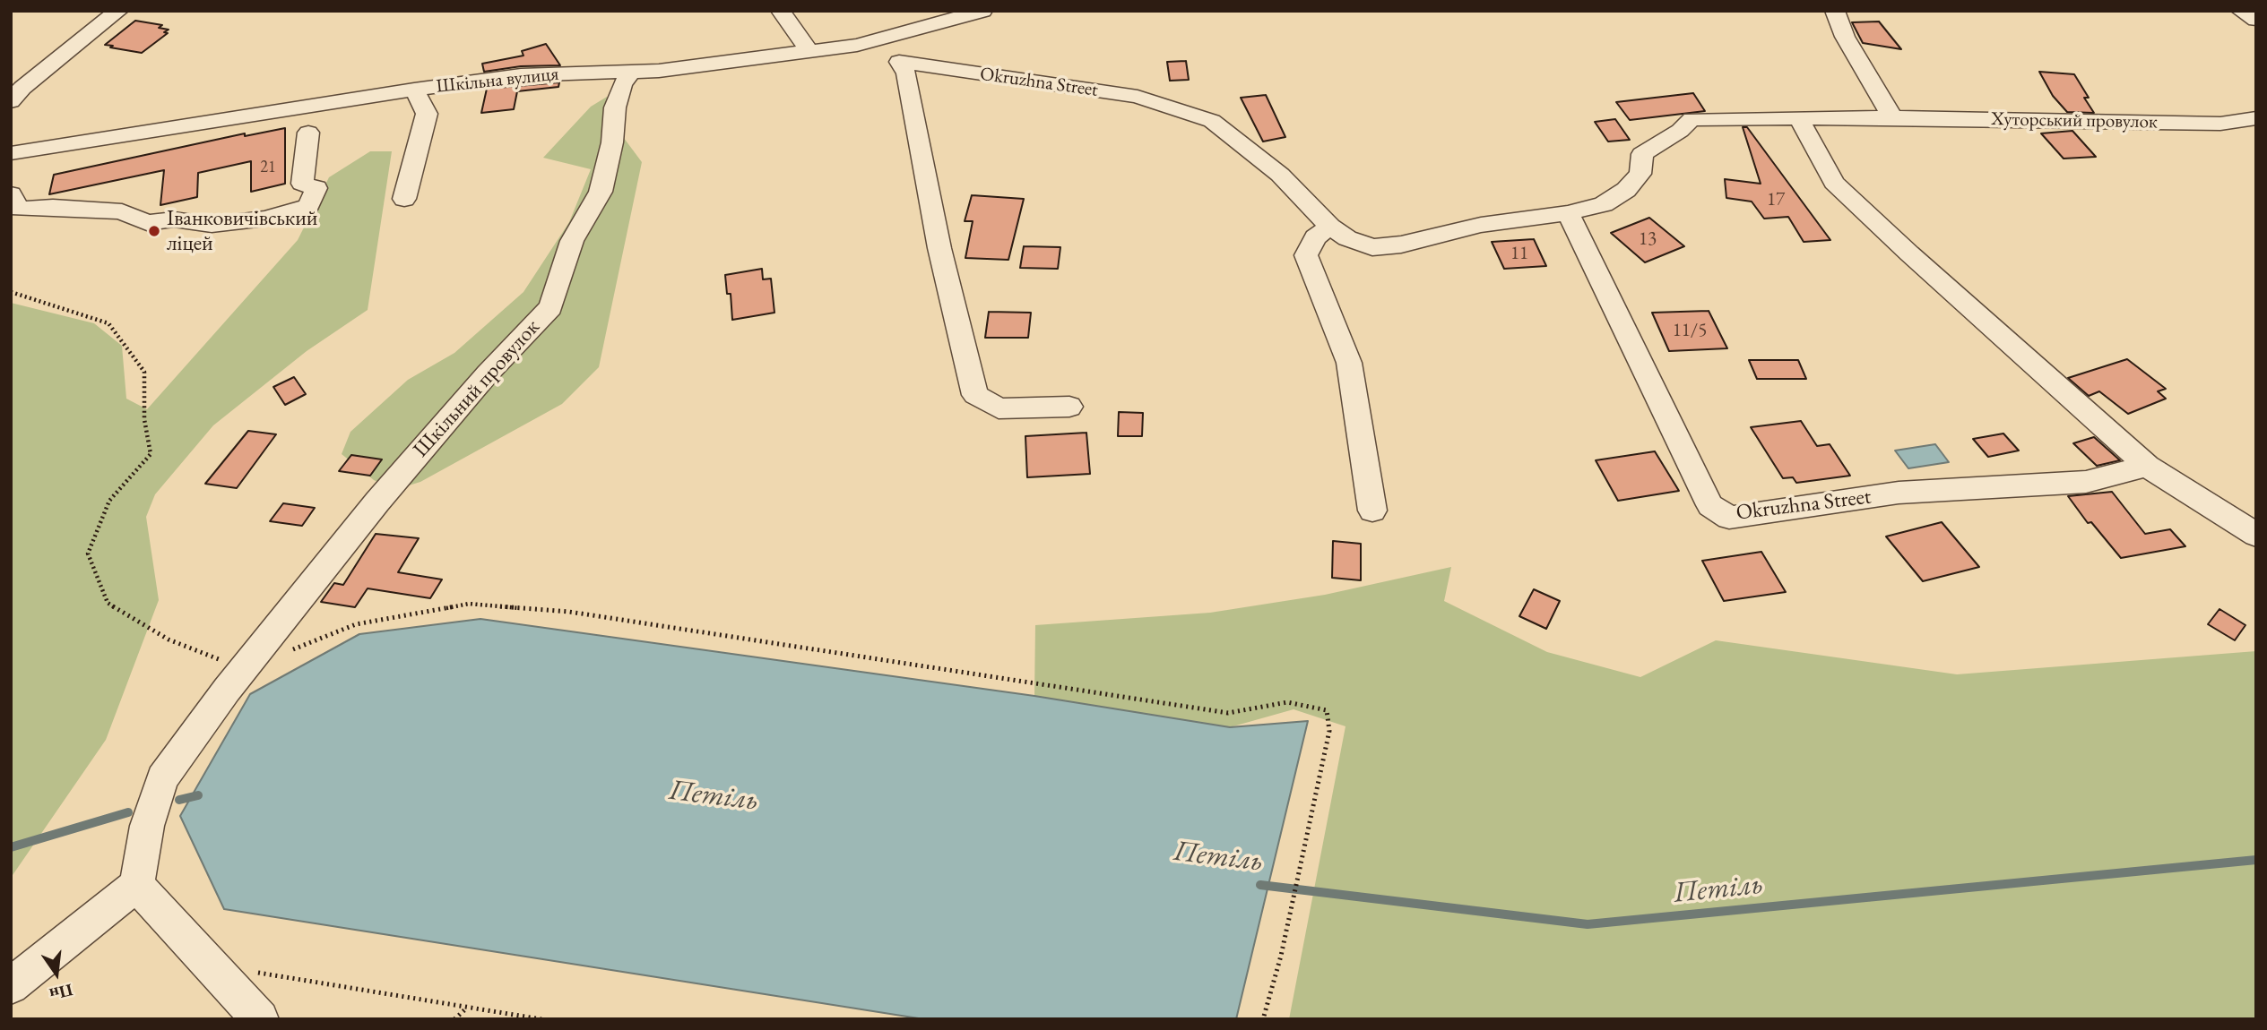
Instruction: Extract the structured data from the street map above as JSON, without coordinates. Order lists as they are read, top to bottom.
{
  "streets": {
    "street": [
      "Шкільна вулиця",
      "Okruzhna Street",
      "Хуторський провулок",
      "Шкільний провулок"
    ]
  },
  "crossings": [
    ["Шкільна вулиця", "Okruzhna Street"],
    ["Шкільна вулиця", "Шкільний провулок"],
    ["Okruzhna Street", "Хуторський провулок"]
  ],
  "water": ["Петіль"],
  "places": ["Іванковичівський ліцей"],
  "house_numbers": [
    "21",
    "17",
    "13",
    "11",
    "11/5"
  ],
  "north": "bottom"
}
